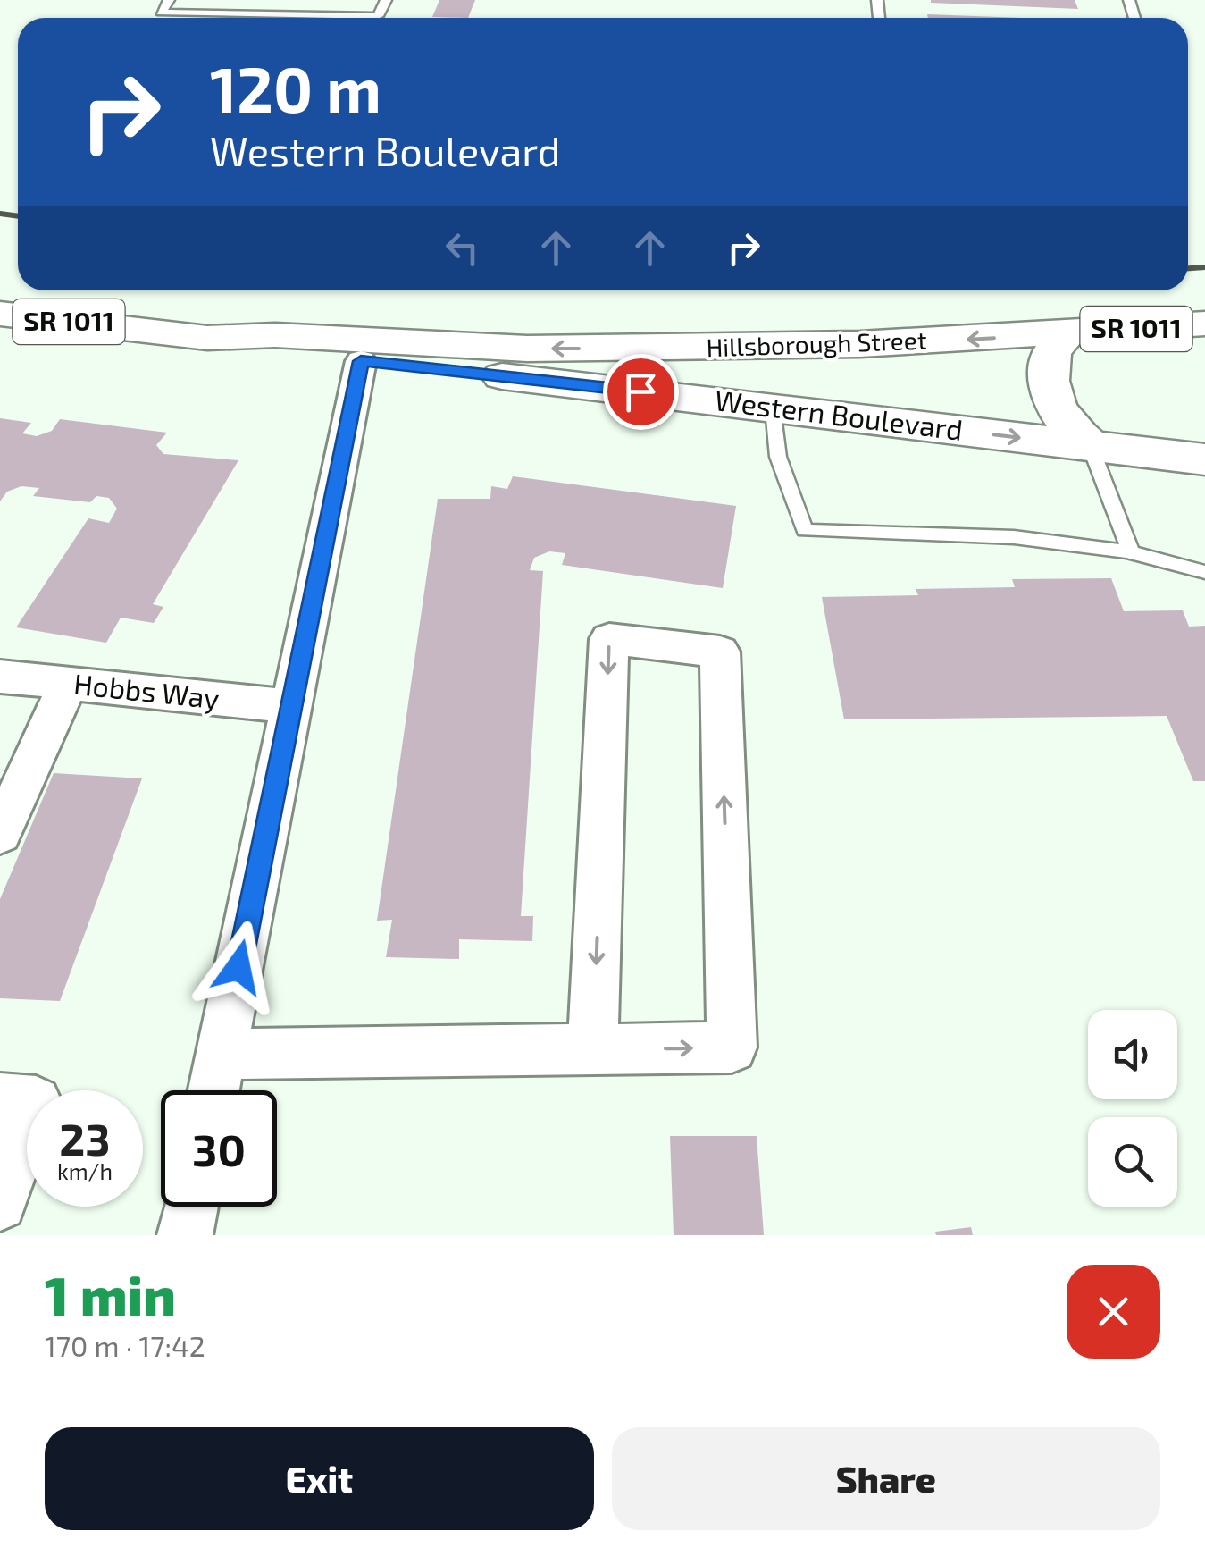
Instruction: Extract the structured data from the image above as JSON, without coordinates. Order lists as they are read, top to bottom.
{
  "streets": {
    "main road": ["SR 1011", "Hillsborough Street", "Western Boulevard"],
    "street": ["Hobbs Way"]
  },
  "crossings": [
    ["Hillsborough Street", "Western Boulevard"]
  ],
  "one_way": ["Hillsborough Street"],
  "page": {
    "turn": ["120 m", "Western Boulevard"],
    "speed": "23 km/h",
    "limit": "30",
    "heading": ["1 min", "170 m · 17:42"],
    "buttons": ["Exit", "Share"]
  }
}
